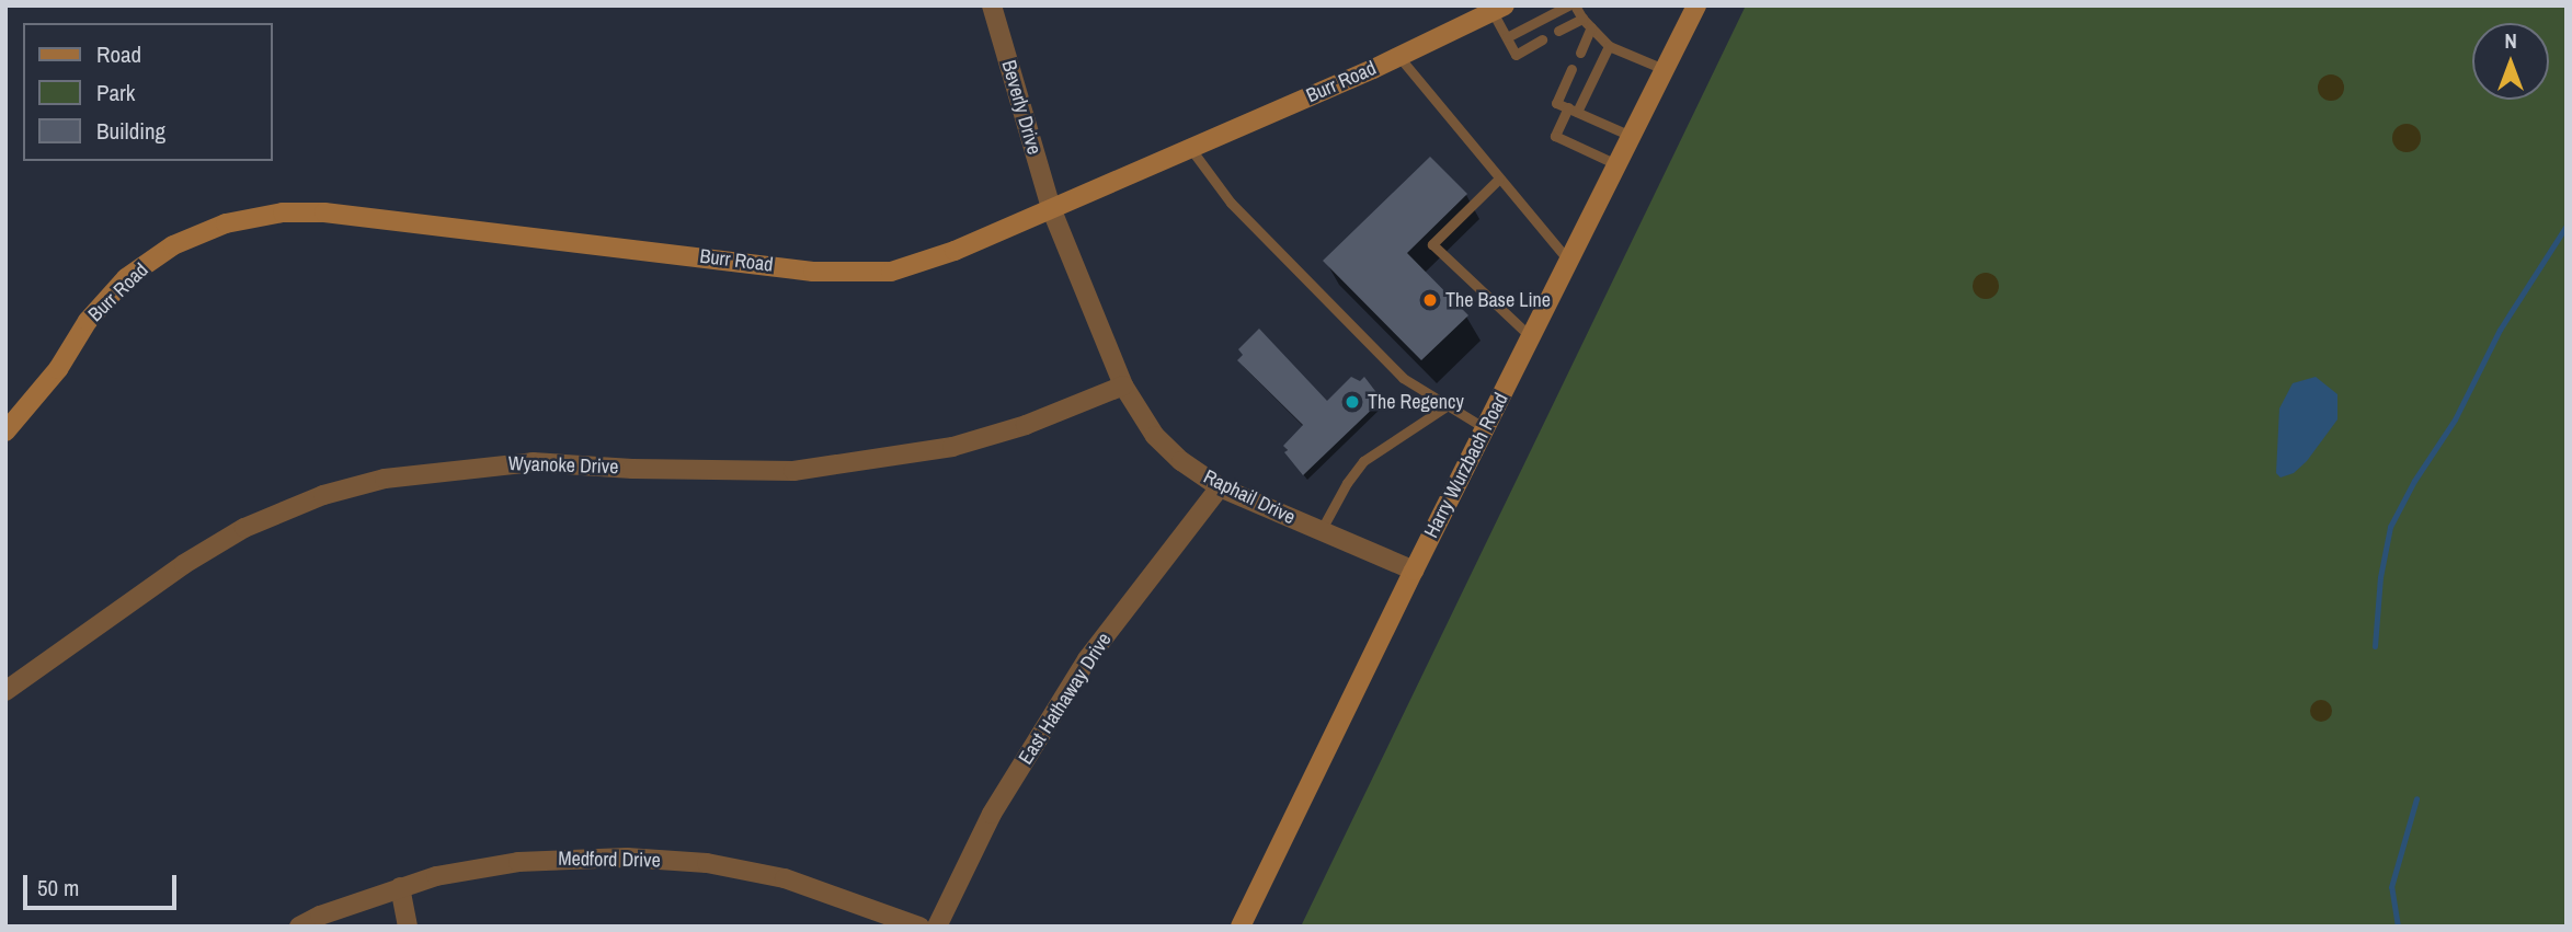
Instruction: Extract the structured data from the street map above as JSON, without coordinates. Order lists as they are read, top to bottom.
{
  "streets": {
    "street": [
      "Burr Road",
      "Beverly Drive",
      "Wyanoke Drive",
      "Harry Wurzbach Road",
      "Raphail Drive",
      "East Hathaway Drive",
      "Medford Drive"
    ]
  },
  "crossings": [
    ["Burr Road", "Beverly Drive"],
    ["Burr Road", "Raphail Drive"],
    ["Beverly Drive", "Raphail Drive"],
    ["Wyanoke Drive", "Raphail Drive"],
    ["Harry Wurzbach Road", "Raphail Drive"],
    ["Raphail Drive", "East Hathaway Drive"]
  ],
  "places": ["The Base Line", "The Regency"],
  "legend": ["Road", "Park", "Building"],
  "scale_bar": "50 m",
  "north": "top"
}
